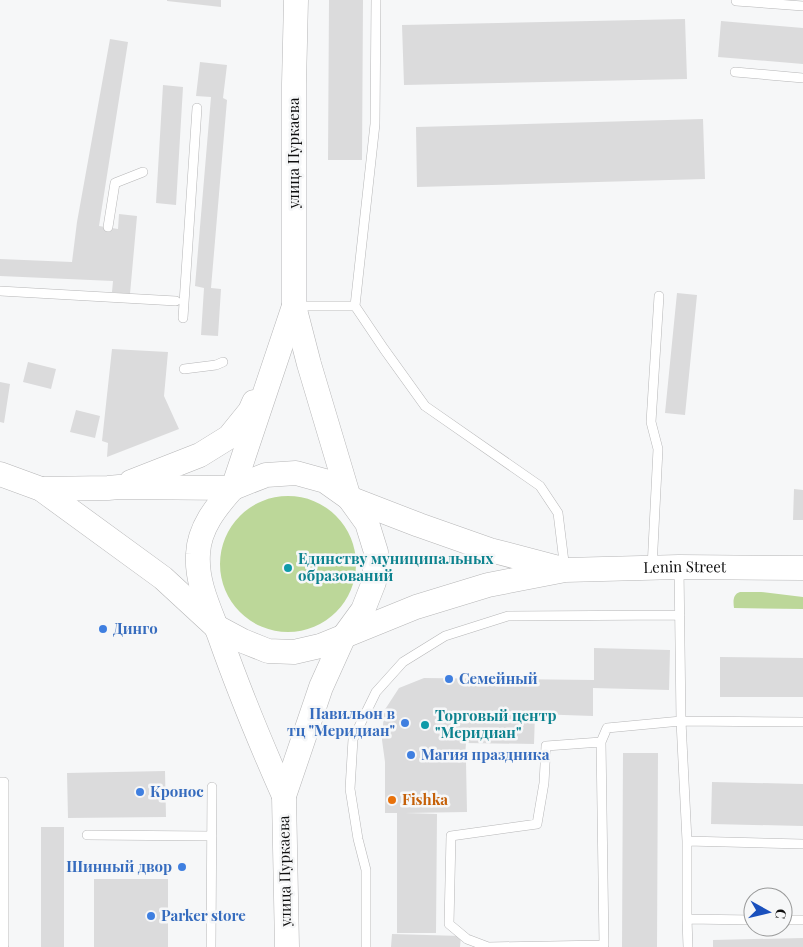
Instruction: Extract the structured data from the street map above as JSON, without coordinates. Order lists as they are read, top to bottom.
{
  "streets": {
    "main road": ["улица Пуркаева", "Lenin Street"]
  },
  "places": [
    "Единству муниципальных образований",
    "Динго",
    "Семейный",
    "Павильон в тц \"Меридиан\"",
    "Торговый центр \"Меридиан\"",
    "Магия праздника",
    "Кронос",
    "Fishka",
    "Шинный двор",
    "Parker store"
  ],
  "north": "right"
}
